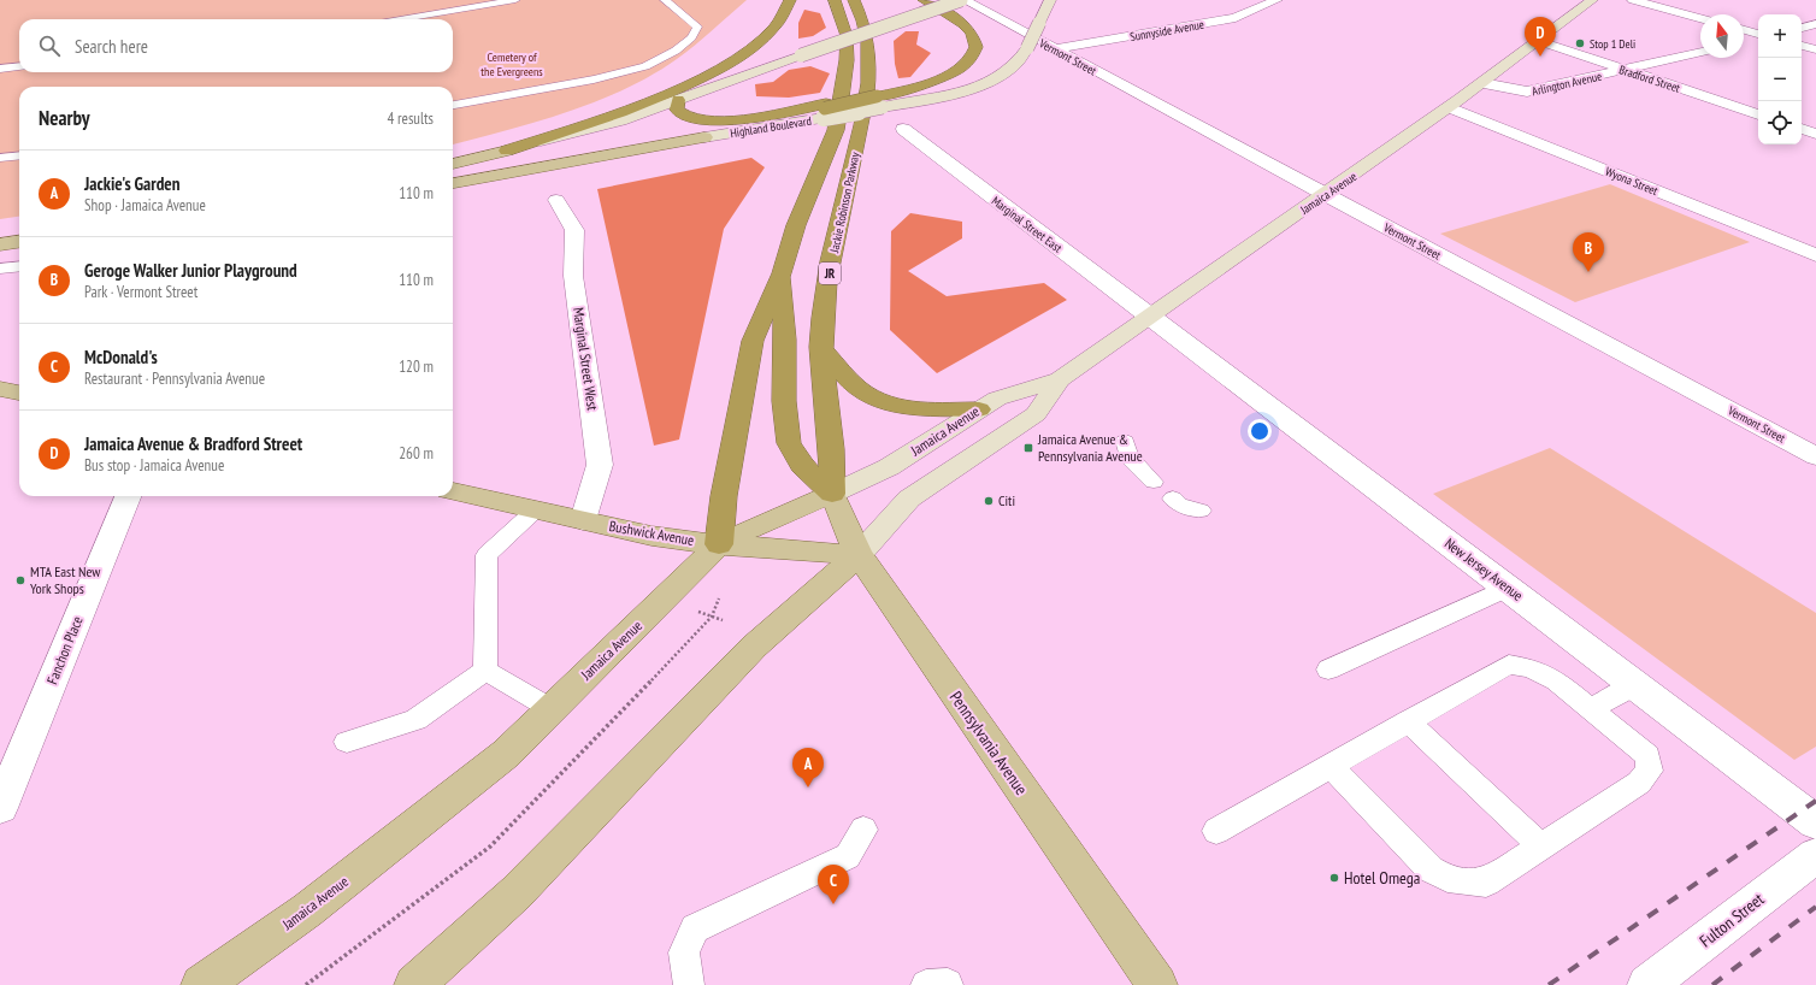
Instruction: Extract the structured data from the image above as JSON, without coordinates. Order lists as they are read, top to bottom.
{
  "streets": {
    "highway": ["Jackie Robinson Parkway", "JR"],
    "main road": [
      "Highland Boulevard",
      "Jamaica Avenue",
      "Bushwick Avenue",
      "Pennsylvania Avenue"
    ],
    "street": [
      "Sunnyside Avenue",
      "Vermont Street",
      "Bradford Street",
      "Arlington Avenue",
      "Wyona Street",
      "Marginal Street East",
      "Marginal Street West",
      "New Jersey Avenue",
      "Fanchon Place",
      "Fulton Street"
    ]
  },
  "crossings": [
    ["Sunnyside Avenue", "Vermont Street"],
    ["Vermont Street", "Jamaica Avenue"],
    ["Bradford Street", "Arlington Avenue"],
    ["Bradford Street", "Jamaica Avenue"],
    ["Arlington Avenue", "Jamaica Avenue"],
    ["Wyona Street", "Jamaica Avenue"],
    ["Jamaica Avenue", "Jackie Robinson Parkway"],
    ["Jamaica Avenue", "Marginal Street East"],
    ["Jamaica Avenue", "Bushwick Avenue"],
    ["Jamaica Avenue", "New Jersey Avenue"],
    ["Jamaica Avenue", "Pennsylvania Avenue"],
    ["Jackie Robinson Parkway", "Pennsylvania Avenue"],
    ["Marginal Street East", "New Jersey Avenue"],
    ["Marginal Street West", "Bushwick Avenue"],
    ["Bushwick Avenue", "Pennsylvania Avenue"]
  ],
  "parks": ["Cemetery of the Evergreens"],
  "places": {
    "other": [
      "Stop 1 Deli",
      "Citi",
      "MTA East New York Shops",
      "Hotel Omega"
    ],
    "transit": ["Jamaica Avenue & Pennsylvania Avenue"]
  },
  "north": "top",
  "page": {
    "map_buttons": ["+", "−"],
    "pins": [
      "D",
      "B",
      "A",
      "C"
    ],
    "search": "Search here",
    "heading": ["Nearby", "4 results"],
    "list": [
      {
        "mark": "A",
        "name": "Jackie's Garden",
        "note": "Shop · Jamaica Avenue",
        "value": "110 m"
      },
      {
        "mark": "B",
        "name": "Geroge Walker Junior Playground",
        "note": "Park · Vermont Street",
        "value": "110 m"
      },
      {
        "mark": "C",
        "name": "McDonald's",
        "note": "Restaurant · Pennsylvania Avenue",
        "value": "120 m"
      },
      {
        "mark": "D",
        "name": "Jamaica Avenue & Bradford Street",
        "note": "Bus stop · Jamaica Avenue",
        "value": "260 m"
      }
    ]
  }
}
